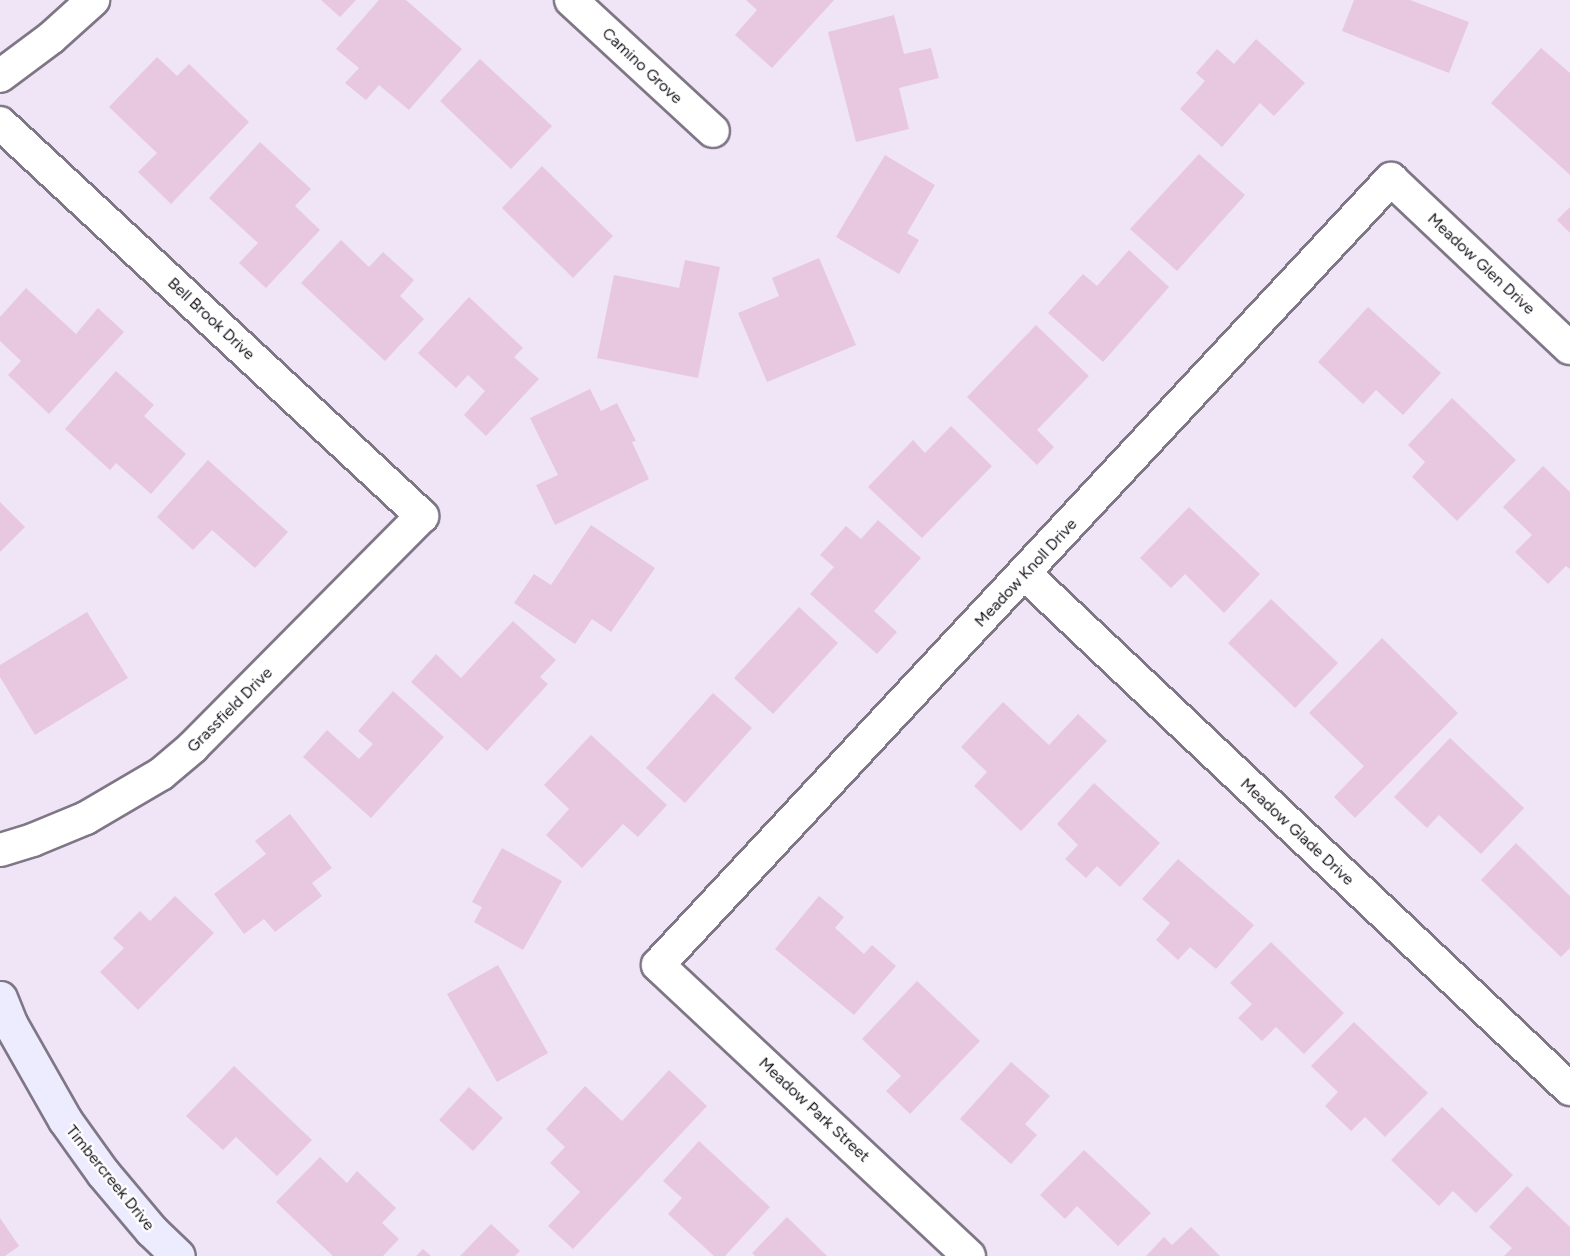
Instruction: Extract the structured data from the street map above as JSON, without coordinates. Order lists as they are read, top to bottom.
{
  "streets": {
    "street": [
      "Camino Grove",
      "Meadow Glen Drive",
      "Bell Brook Drive",
      "Meadow Knoll Drive",
      "Grassfield Drive",
      "Meadow Glade Drive",
      "Meadow Park Street",
      "Timbercreek Drive"
    ]
  },
  "crossings": [
    ["Meadow Glen Drive", "Meadow Knoll Drive"],
    ["Bell Brook Drive", "Grassfield Drive"],
    ["Meadow Knoll Drive", "Meadow Glade Drive"],
    ["Meadow Knoll Drive", "Meadow Park Street"]
  ]
}
